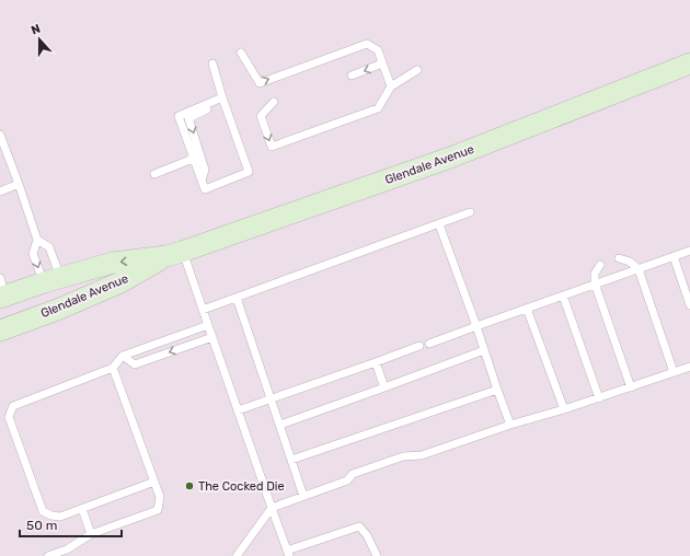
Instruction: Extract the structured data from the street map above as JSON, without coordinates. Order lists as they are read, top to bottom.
{
  "streets": {
    "main road": ["Glendale Avenue"]
  },
  "places": ["The Cocked Die"],
  "scale_bar": "50 m",
  "north": "top"
}
